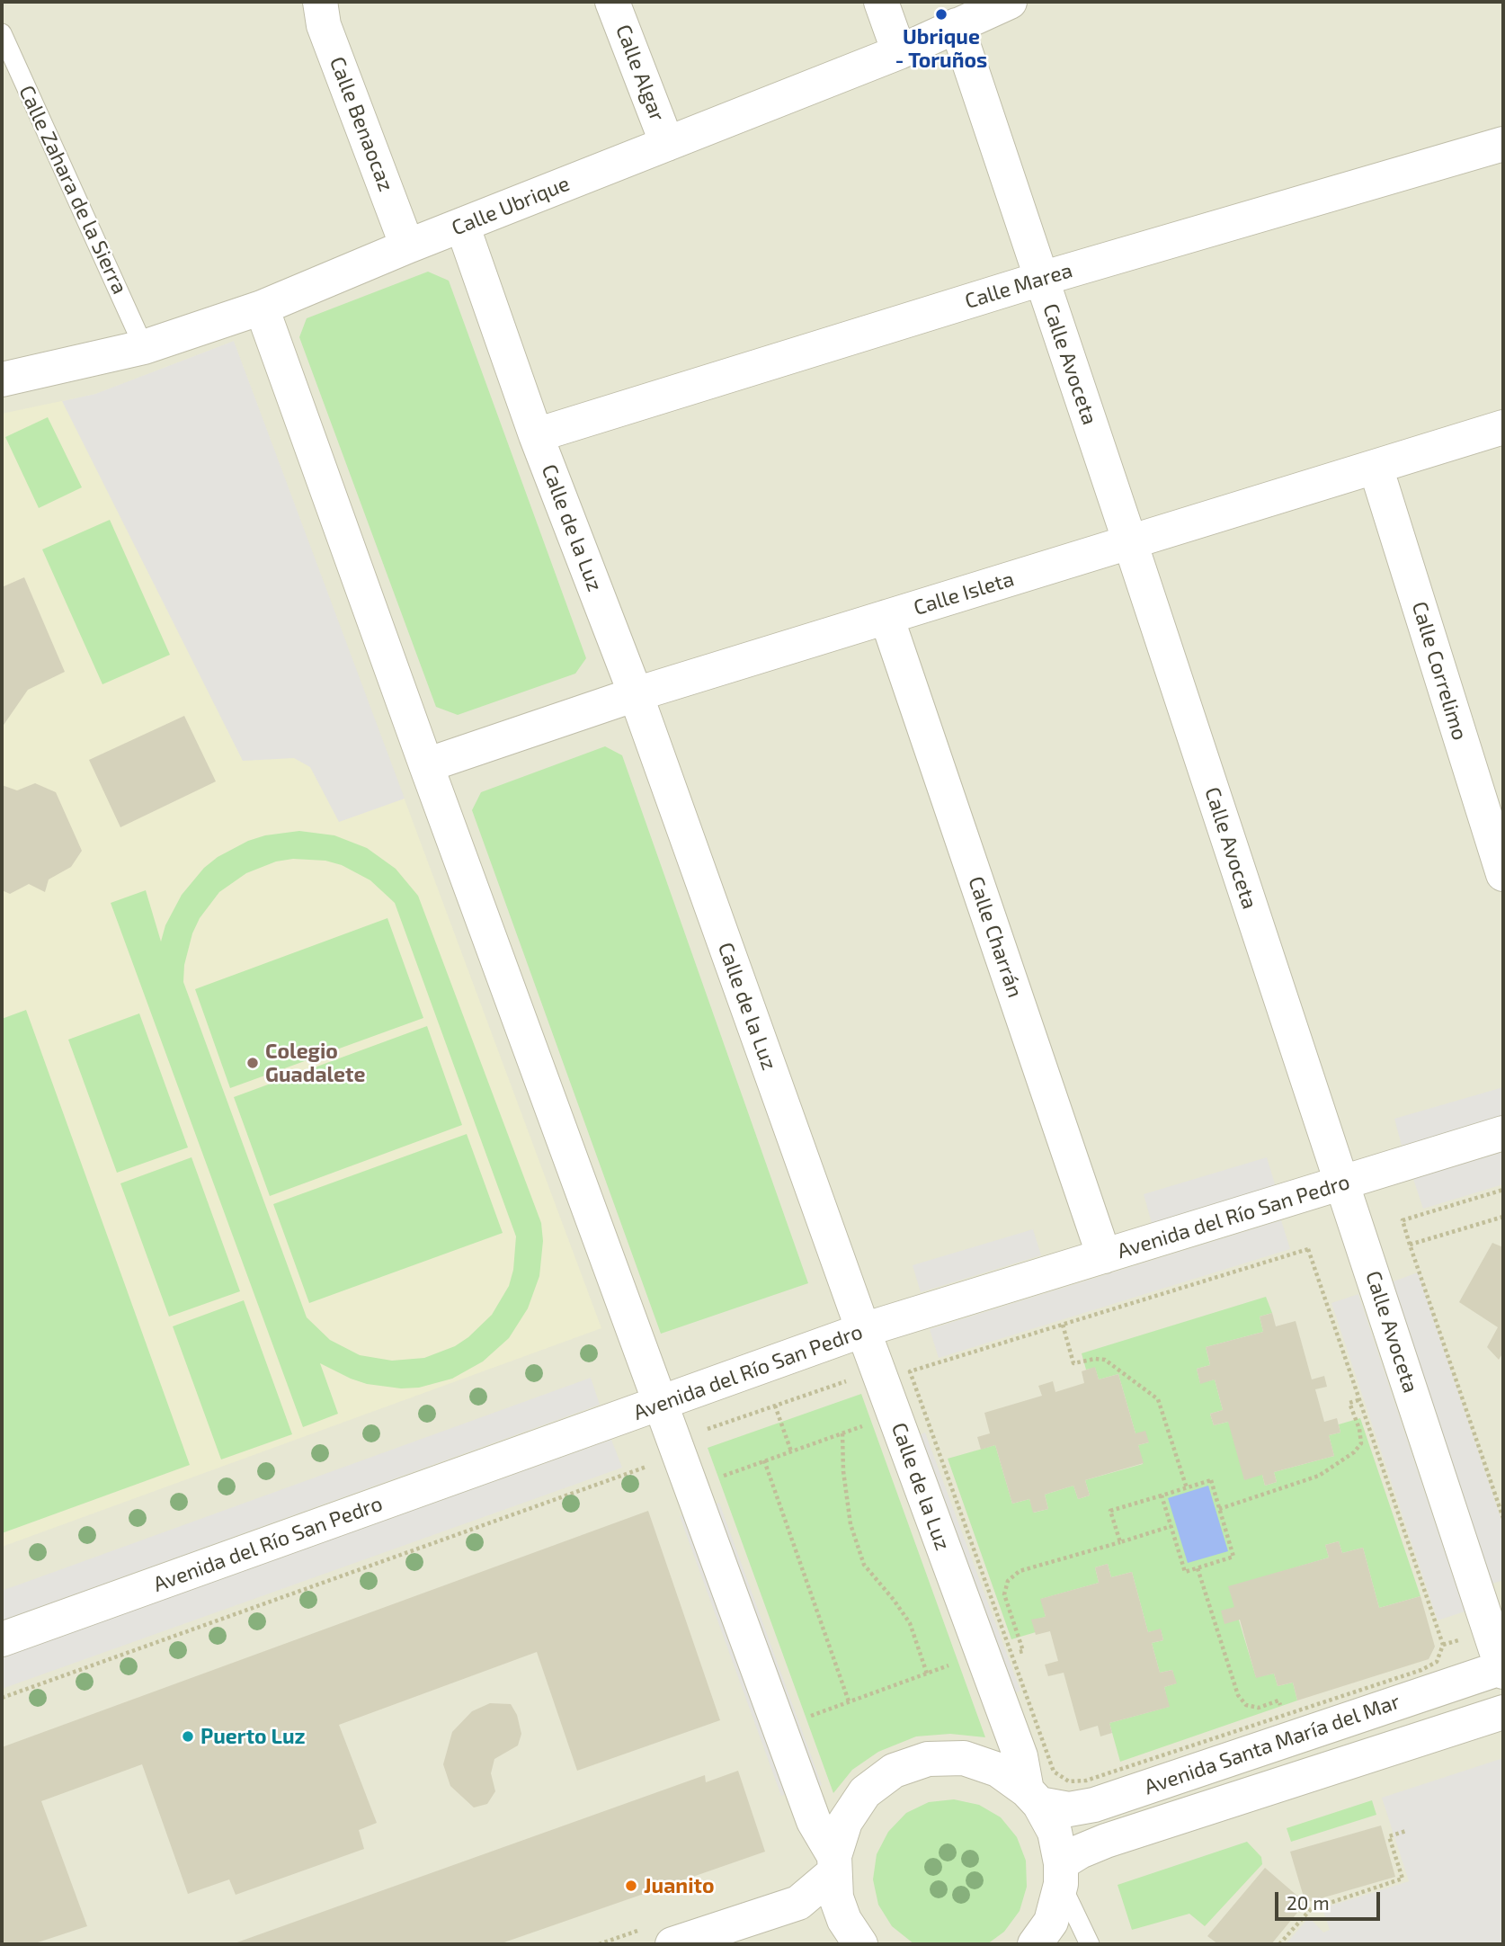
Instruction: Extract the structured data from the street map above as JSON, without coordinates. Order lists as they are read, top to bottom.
{
  "streets": {
    "street": [
      "Calle Algar",
      "Calle Benaocaz",
      "Calle Ubrique",
      "Calle Marea",
      "Calle Avoceta",
      "Calle de la Luz",
      "Calle Isleta",
      "Calle Correlimo",
      "Calle Charrán",
      "Avenida del Río San Pedro",
      "Avenida Santa María del Mar"
    ],
    "lane": ["Calle Zahara de la Sierra"]
  },
  "crossings": [
    ["Calle Algar", "Calle Ubrique"],
    ["Calle Benaocaz", "Calle Ubrique"],
    ["Calle Zahara de la Sierra", "Calle Ubrique"],
    ["Calle Ubrique", "Calle Avoceta"],
    ["Calle Ubrique", "Calle de la Luz"],
    ["Calle Marea", "Calle Avoceta"],
    ["Calle Marea", "Calle de la Luz"],
    ["Calle Avoceta", "Calle Isleta"],
    ["Calle Avoceta", "Avenida del Río San Pedro"],
    ["Calle Avoceta", "Avenida Santa María del Mar"],
    ["Calle de la Luz", "Calle Isleta"],
    ["Calle de la Luz", "Avenida del Río San Pedro"],
    ["Calle de la Luz", "Avenida Santa María del Mar"],
    ["Calle Isleta", "Calle Correlimo"],
    ["Calle Isleta", "Calle Charrán"],
    ["Calle Charrán", "Avenida del Río San Pedro"]
  ],
  "places": [
    "Ubrique - Toruños",
    "Colegio Guadalete",
    "Puerto Luz",
    "Juanito"
  ],
  "scale_bar": "20 m"
}
